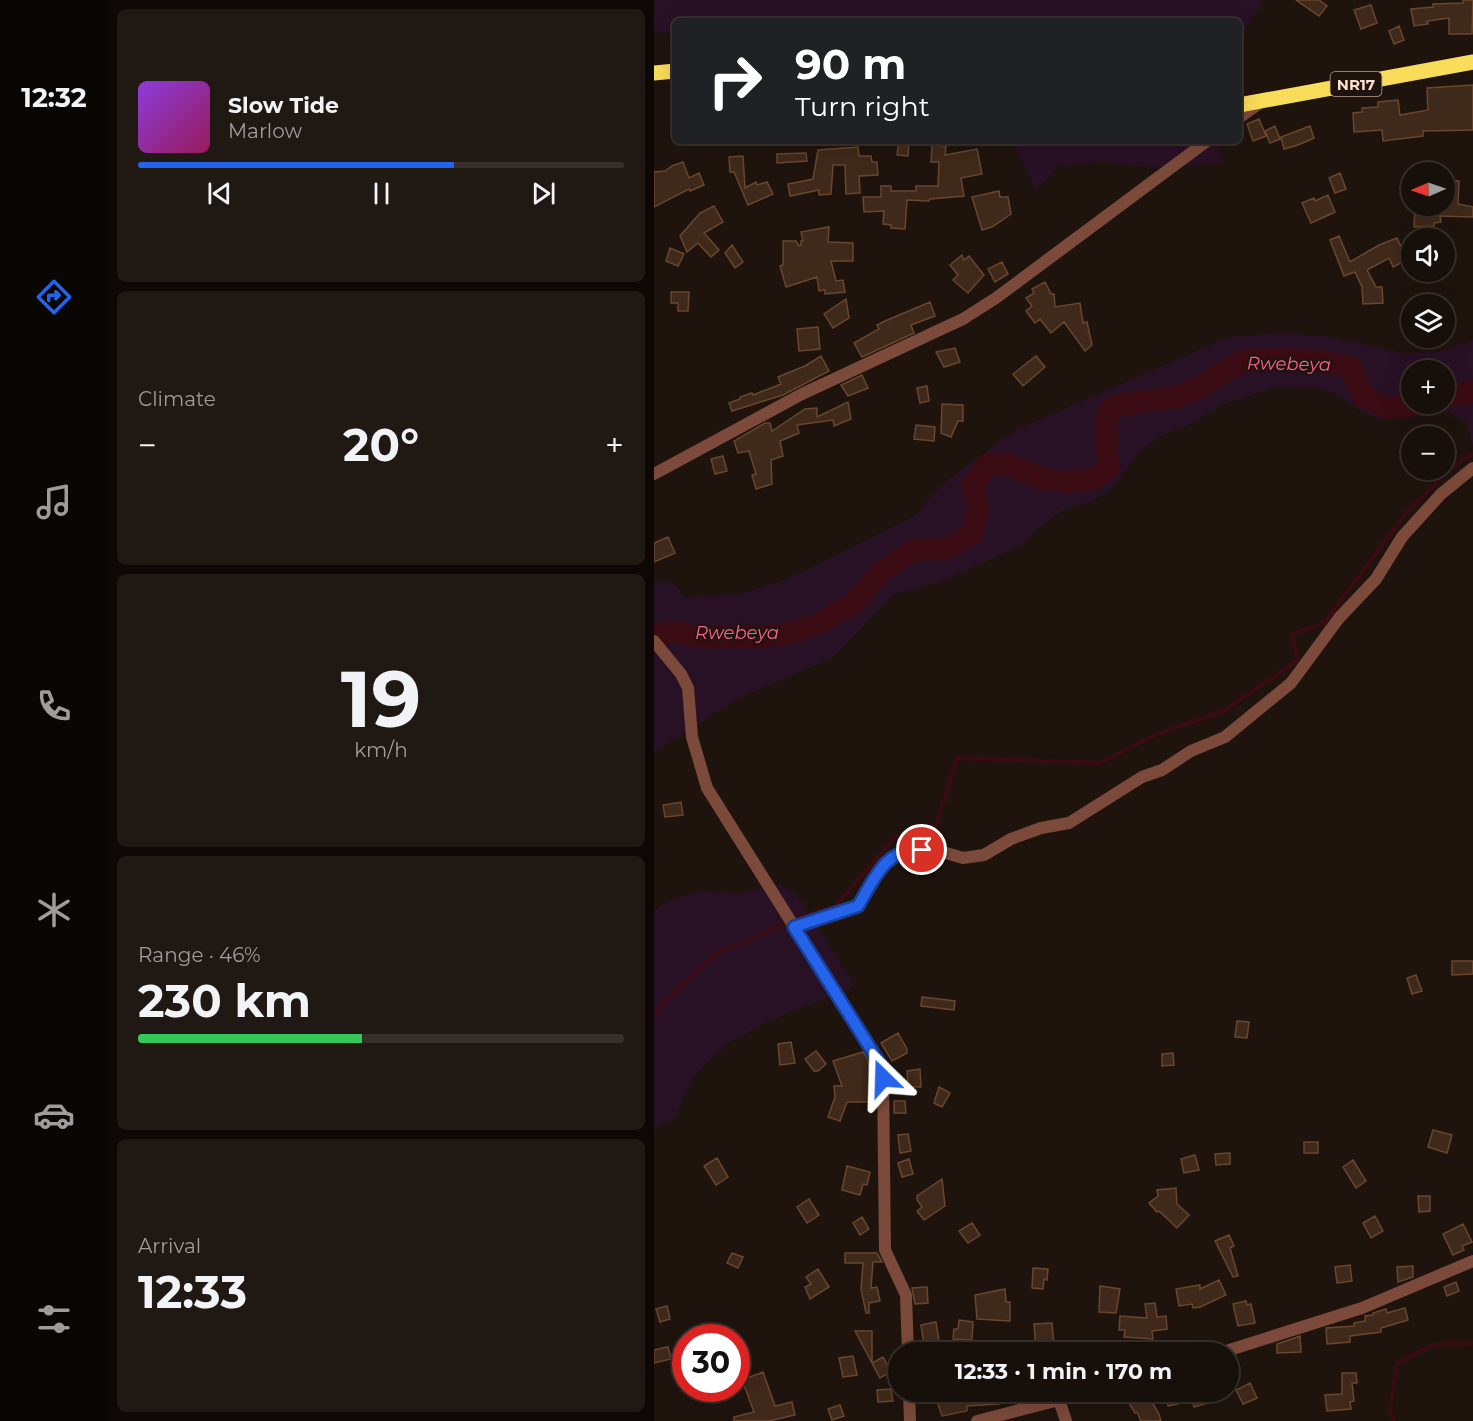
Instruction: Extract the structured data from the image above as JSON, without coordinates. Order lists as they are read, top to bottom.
{
  "streets": {
    "main road": ["NR17"]
  },
  "water": ["Rwebeya"],
  "north": "left",
  "page": {
    "tabs": "12:32",
    "turn": ["90 m", "Turn right"],
    "song": ["Slow Tide", "Marlow"],
    "map_buttons": ["+", "−"],
    "tile": [
      "Climate",
      ["19", "km/h"],
      ["Range · 46%", "230 km"],
      ["Arrival", "12:33"]
    ],
    "heat": ["−", "20°", "+"],
    "limit": "30",
    "trip": "12:33 · 1 min · 170 m"
  }
}
